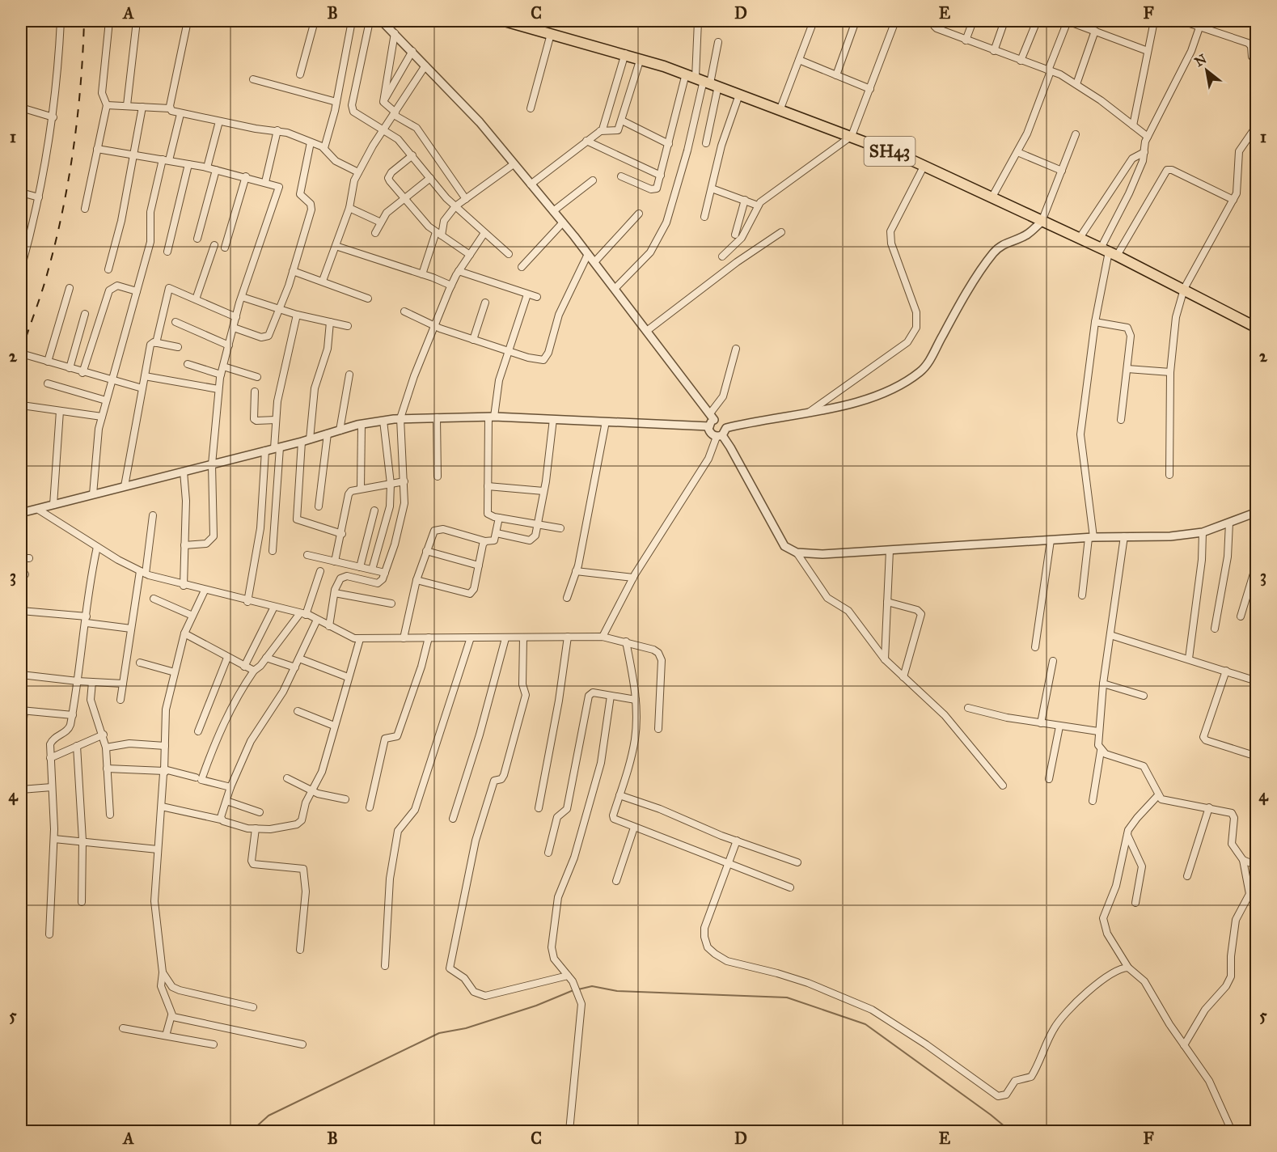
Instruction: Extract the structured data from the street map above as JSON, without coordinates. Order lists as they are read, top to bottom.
{
  "streets": {
    "main road": ["SH43"]
  },
  "north": "top left",
  "grid": {
    "columns": [
      "A",
      "B",
      "C",
      "D",
      "E",
      "F"
    ],
    "rows": [
      "1",
      "2",
      "3",
      "4",
      "5"
    ]
  }
}
